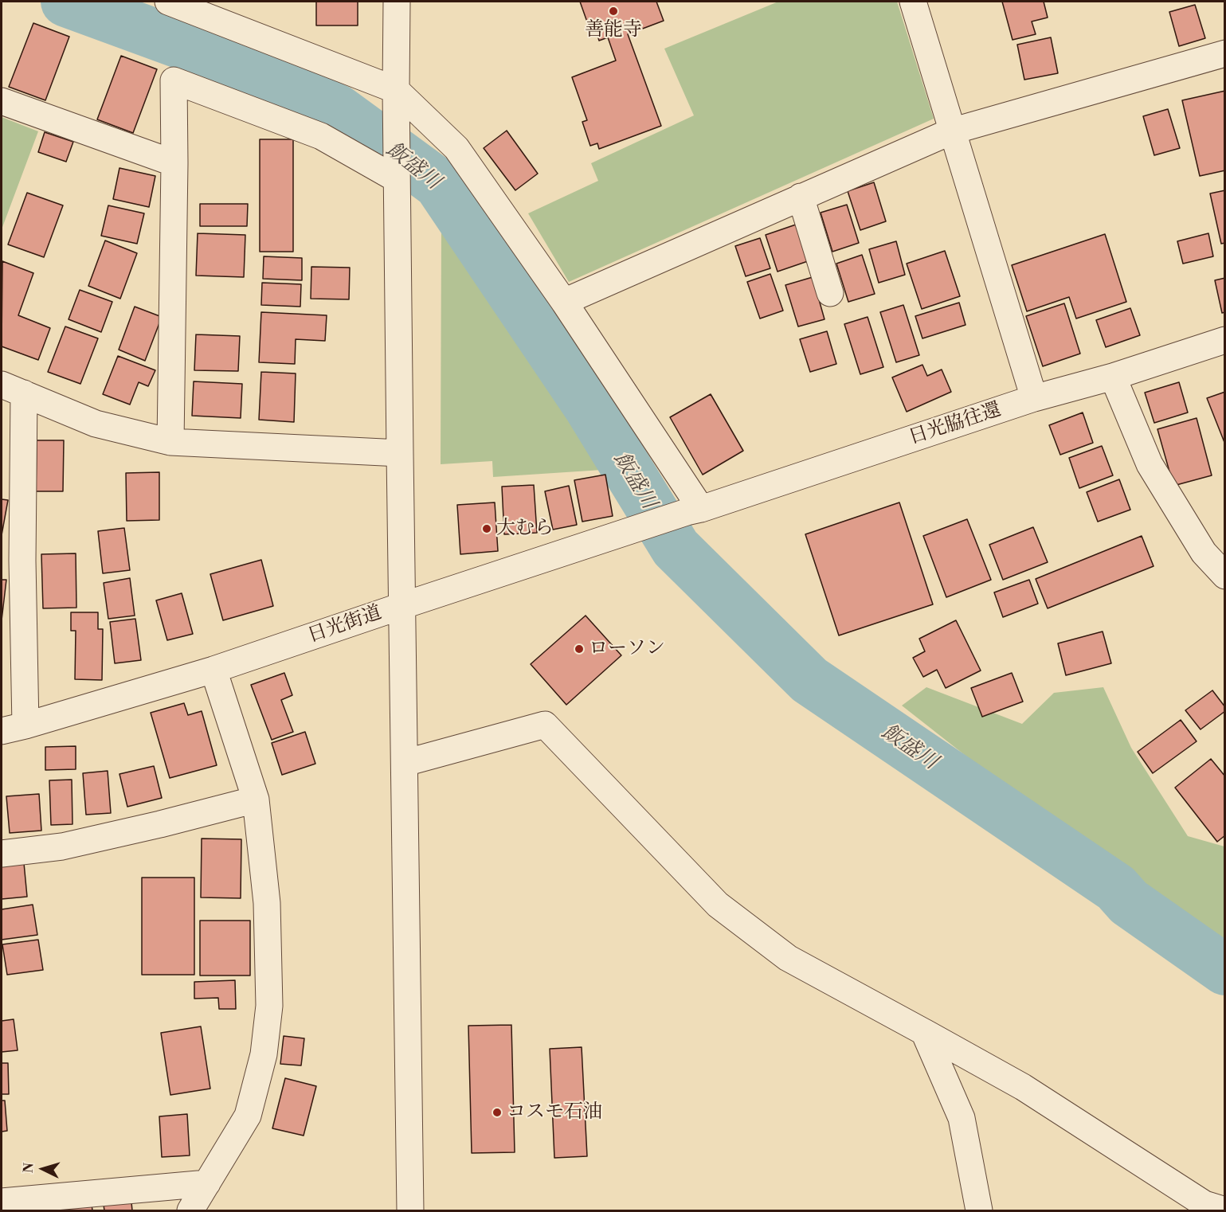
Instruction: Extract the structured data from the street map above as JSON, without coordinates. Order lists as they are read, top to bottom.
{
  "streets": {
    "street": ["日光脇往還", "日光街道"]
  },
  "crossings": [
    ["日光脇往還", "日光街道"]
  ],
  "water": ["飯盛川"],
  "places": [
    "善能寺",
    "大むら",
    "ローソン",
    "コスモ石油"
  ],
  "north": "left"
}
